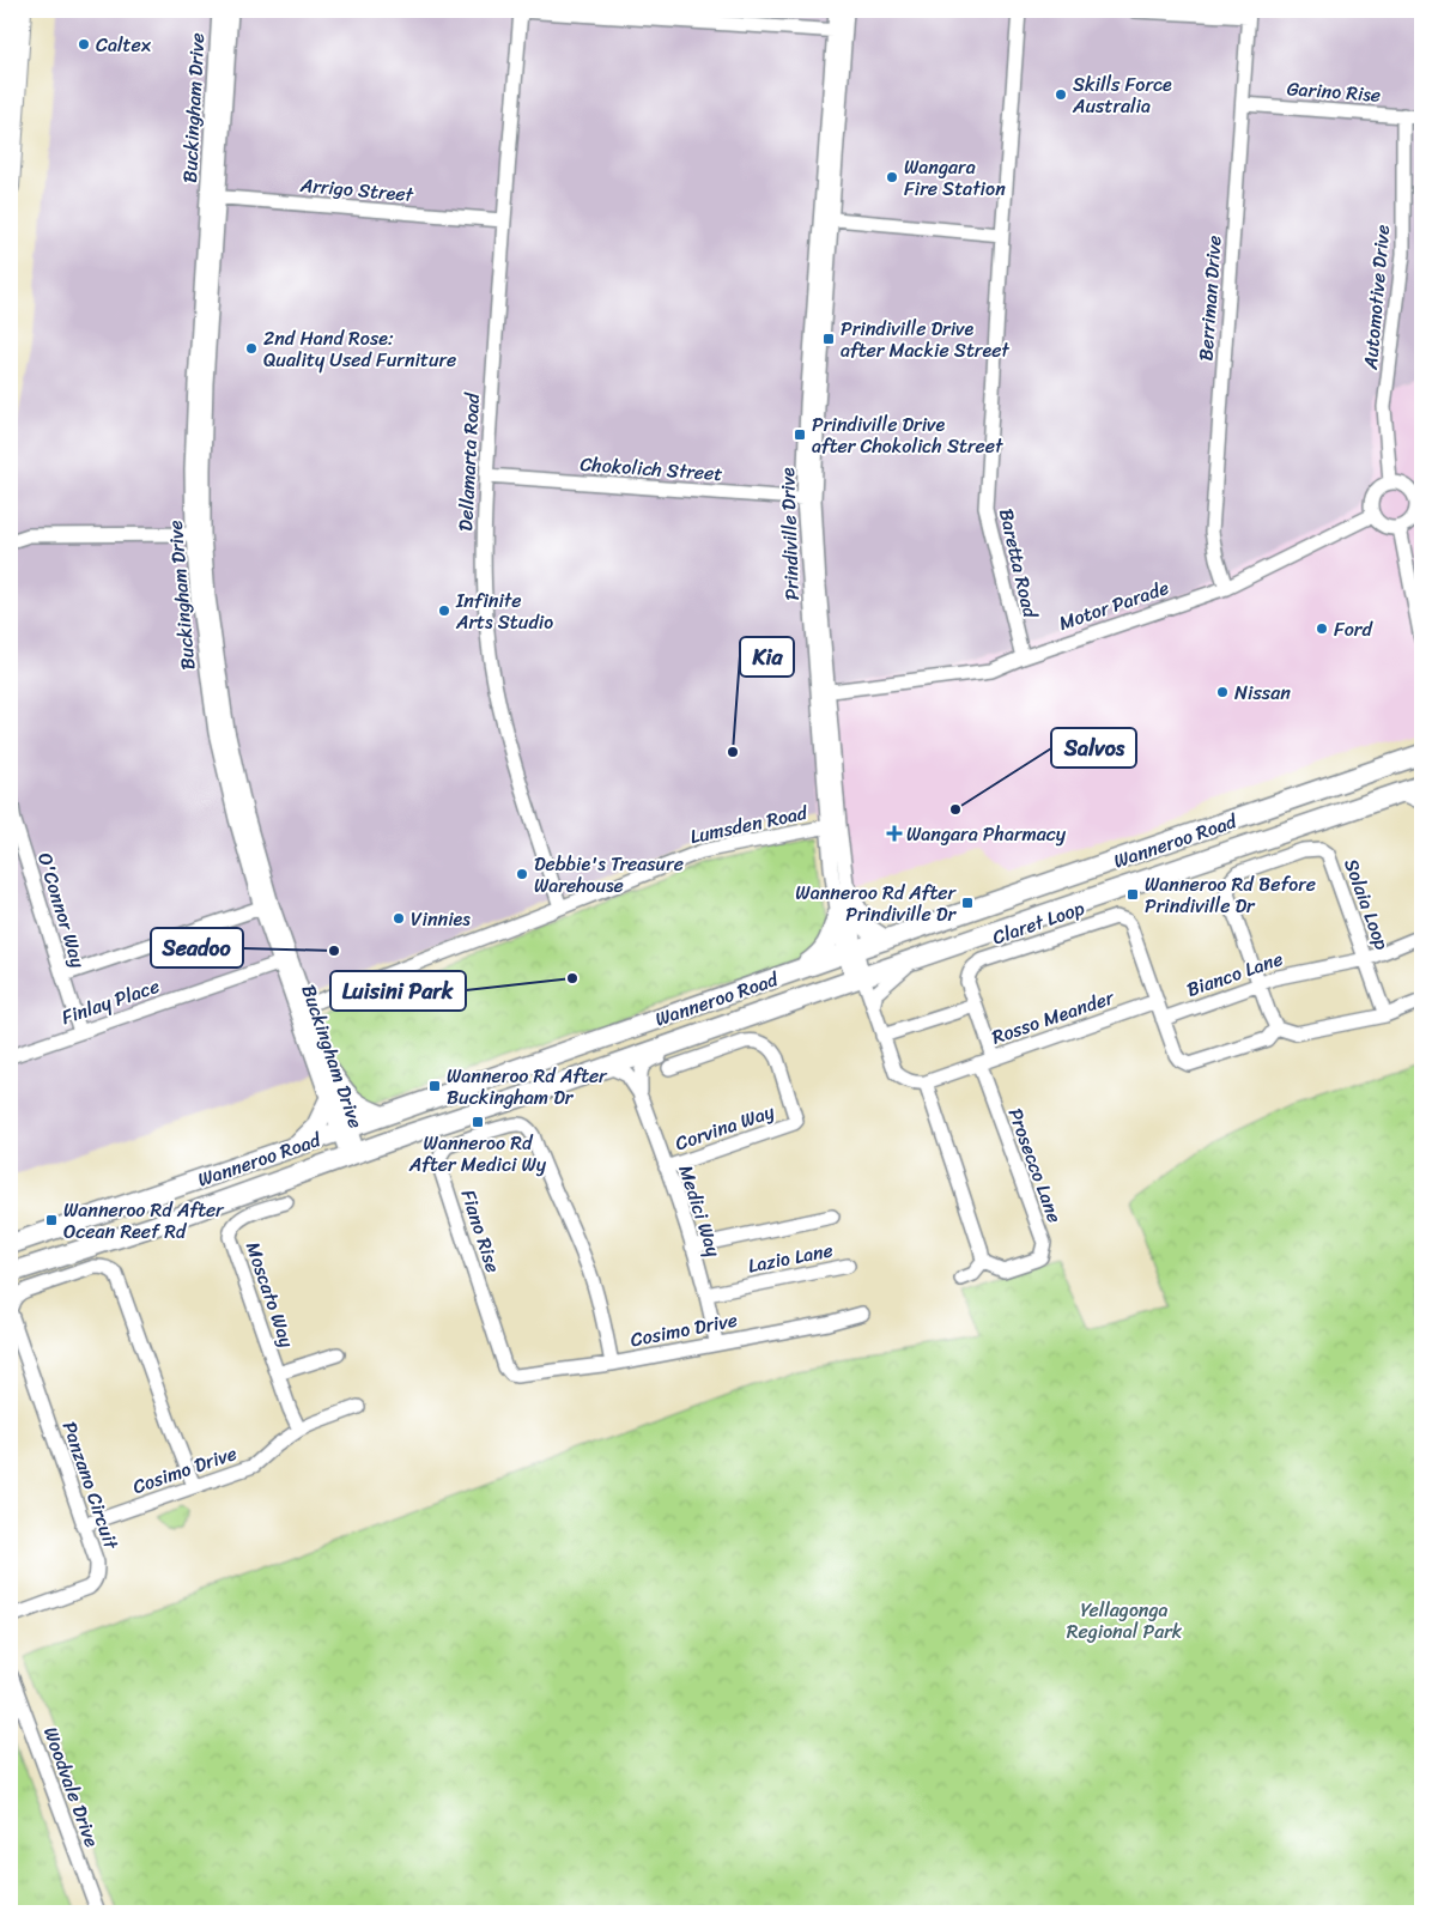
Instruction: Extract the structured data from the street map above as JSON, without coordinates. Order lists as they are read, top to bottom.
{
  "streets": {
    "highway": ["Wanneroo Road"],
    "street": [
      "Garino Rise",
      "Buckingham Drive",
      "Arrigo Street",
      "Automotive Drive",
      "Berriman Drive",
      "Dellamarta Road",
      "Chokolich Street",
      "Prindiville Drive",
      "Baretta Road",
      "Motor Parade",
      "Lumsden Road",
      "Solaia Loop",
      "O'Connor Way",
      "Claret Loop",
      "Bianco Lane",
      "Finlay Place",
      "Rosso Meander",
      "Corvina Way",
      "Prosecco Lane",
      "Medici Way",
      "Fiano Rise",
      "Lazio Lane",
      "Moscato Way",
      "Cosimo Drive",
      "Panzano Circuit",
      "Woodvale Drive"
    ]
  },
  "crossings": [
    ["Garino Rise", "Automotive Drive"],
    ["Garino Rise", "Berriman Drive"],
    ["Buckingham Drive", "Arrigo Street"],
    ["Buckingham Drive", "Lumsden Road"],
    ["Buckingham Drive", "Wanneroo Road"],
    ["Buckingham Drive", "Finlay Place"],
    ["Arrigo Street", "Dellamarta Road"],
    ["Automotive Drive", "Motor Parade"],
    ["Berriman Drive", "Motor Parade"],
    ["Dellamarta Road", "Chokolich Street"],
    ["Dellamarta Road", "Lumsden Road"],
    ["Chokolich Street", "Prindiville Drive"],
    ["Prindiville Drive", "Motor Parade"],
    ["Prindiville Drive", "Lumsden Road"],
    ["Prindiville Drive", "Wanneroo Road"],
    ["Baretta Road", "Motor Parade"],
    ["Wanneroo Road", "Medici Way"],
    ["Solaia Loop", "Bianco Lane"],
    ["O'Connor Way", "Finlay Place"],
    ["Claret Loop", "Rosso Meander"],
    ["Rosso Meander", "Prosecco Lane"],
    ["Corvina Way", "Medici Way"],
    ["Medici Way", "Lazio Lane"],
    ["Medici Way", "Cosimo Drive"],
    ["Fiano Rise", "Cosimo Drive"],
    ["Moscato Way", "Cosimo Drive"],
    ["Cosimo Drive", "Panzano Circuit"]
  ],
  "parks": ["Yellagonga Regional Park"],
  "places": {
    "other": [
      "Caltex",
      "Skills Force Australia",
      "Wangara Fire Station",
      "2nd Hand Rose: Quality Used Furniture",
      "Infinite Arts Studio",
      "Ford",
      "Nissan",
      "Kia",
      "Salvos",
      "Debbie's Treasure Warehouse",
      "Vinnies",
      "Seadoo",
      "Luisini Park"
    ],
    "transit": [
      "Prindiville Drive after Mackie Street",
      "Prindiville Drive after Chokolich Street",
      "Wanneroo Rd Before Prindiville Dr",
      "Wanneroo Rd After Prindiville Dr",
      "Wanneroo Rd After Buckingham Dr",
      "Wanneroo Rd After Medici Wy",
      "Wanneroo Rd After Ocean Reef Rd"
    ],
    "health": ["Wangara Pharmacy"]
  }
}
